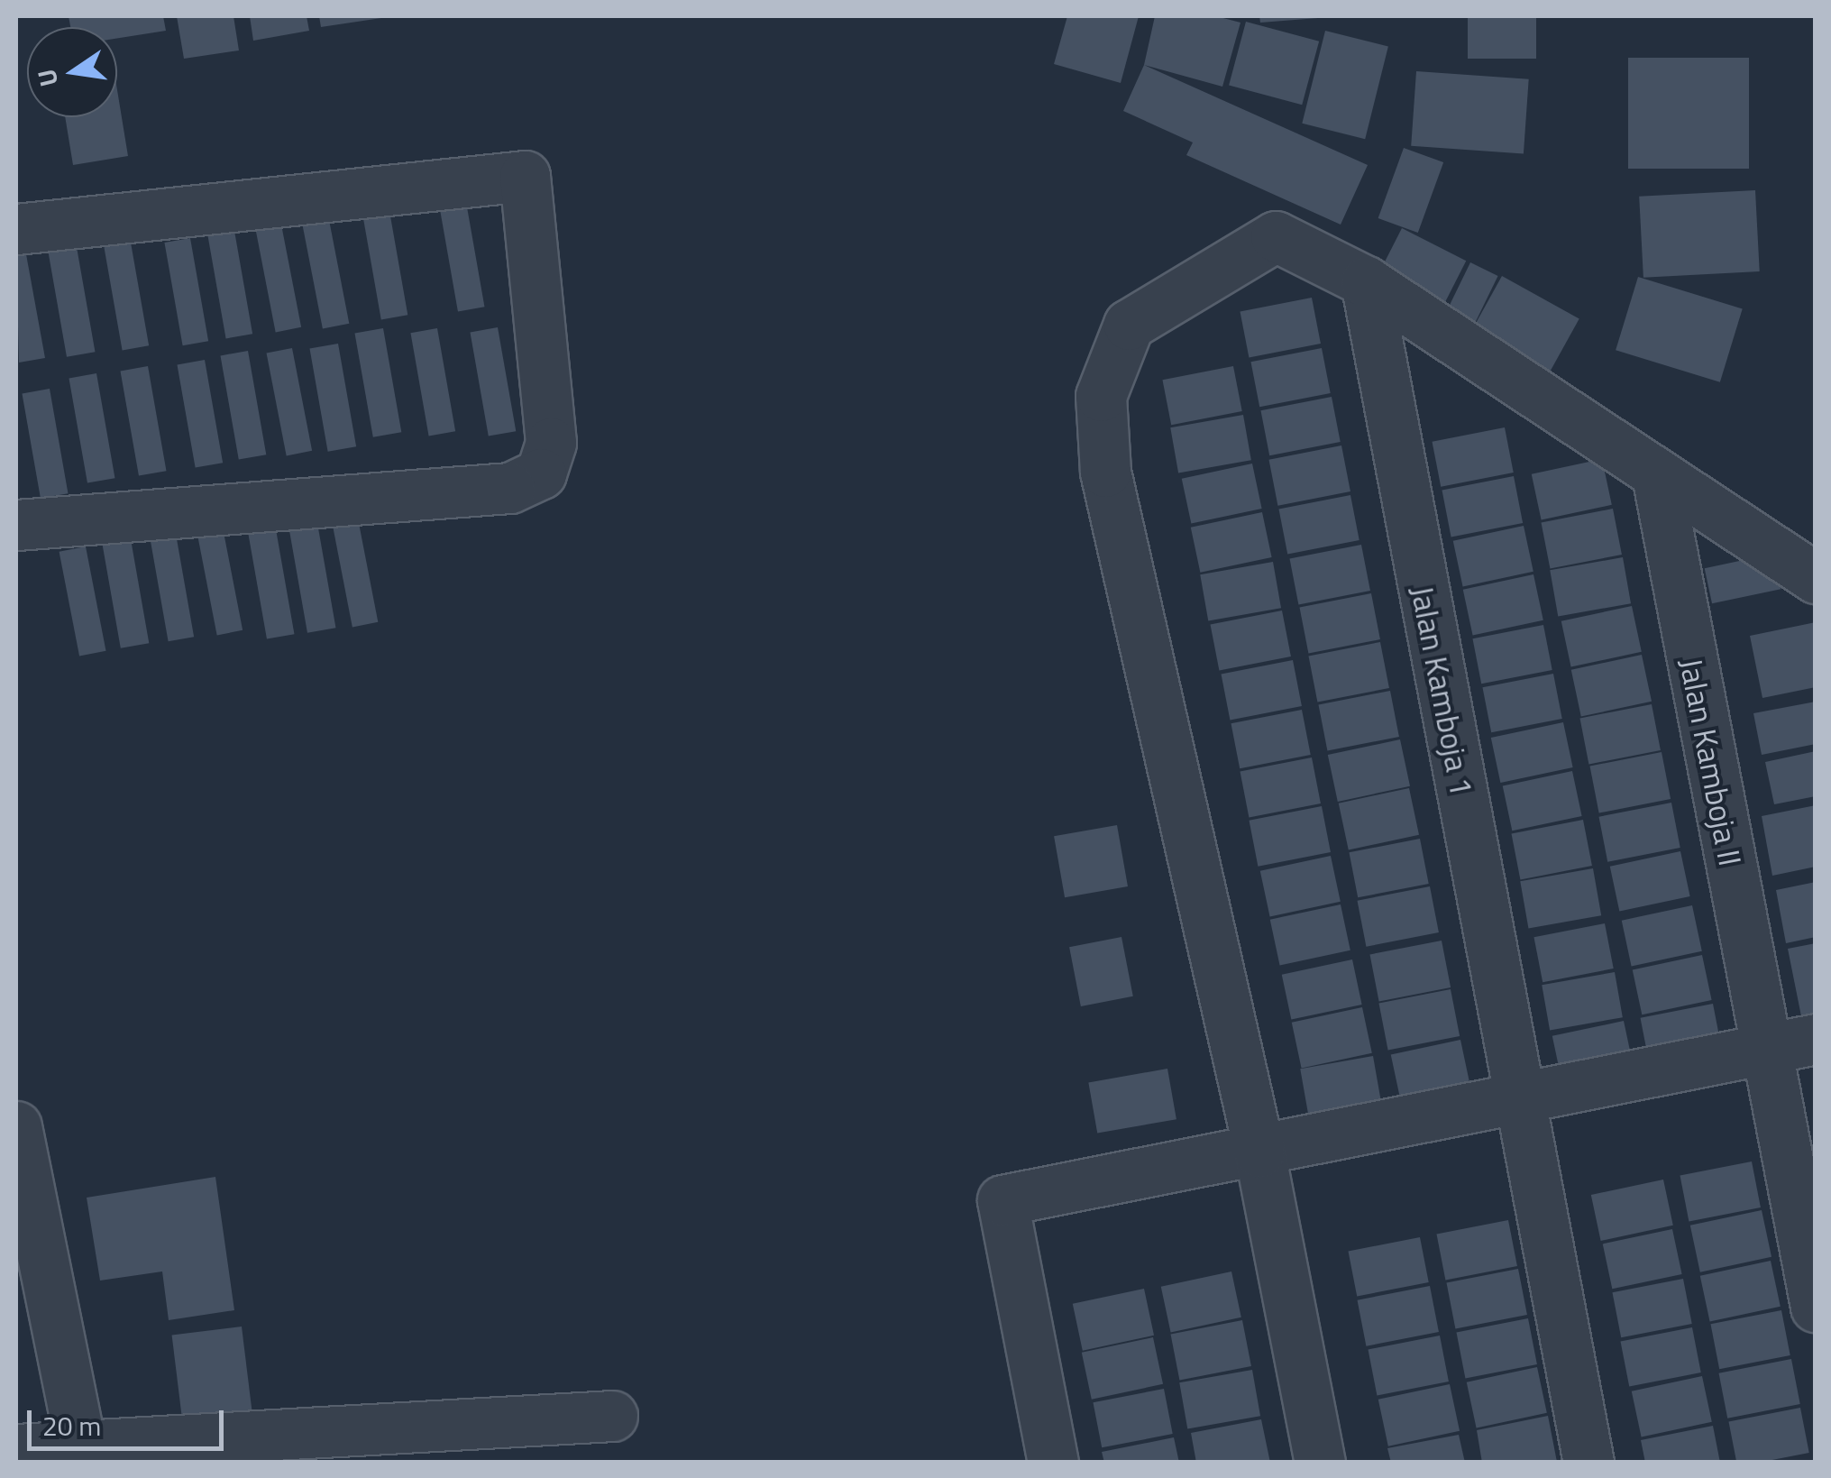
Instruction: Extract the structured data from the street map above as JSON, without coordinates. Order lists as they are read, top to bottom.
{
  "streets": {
    "street": ["Jalan Kamboja 1", "Jalan Kamboja II"]
  },
  "scale_bar": "20 m",
  "north": "left"
}
